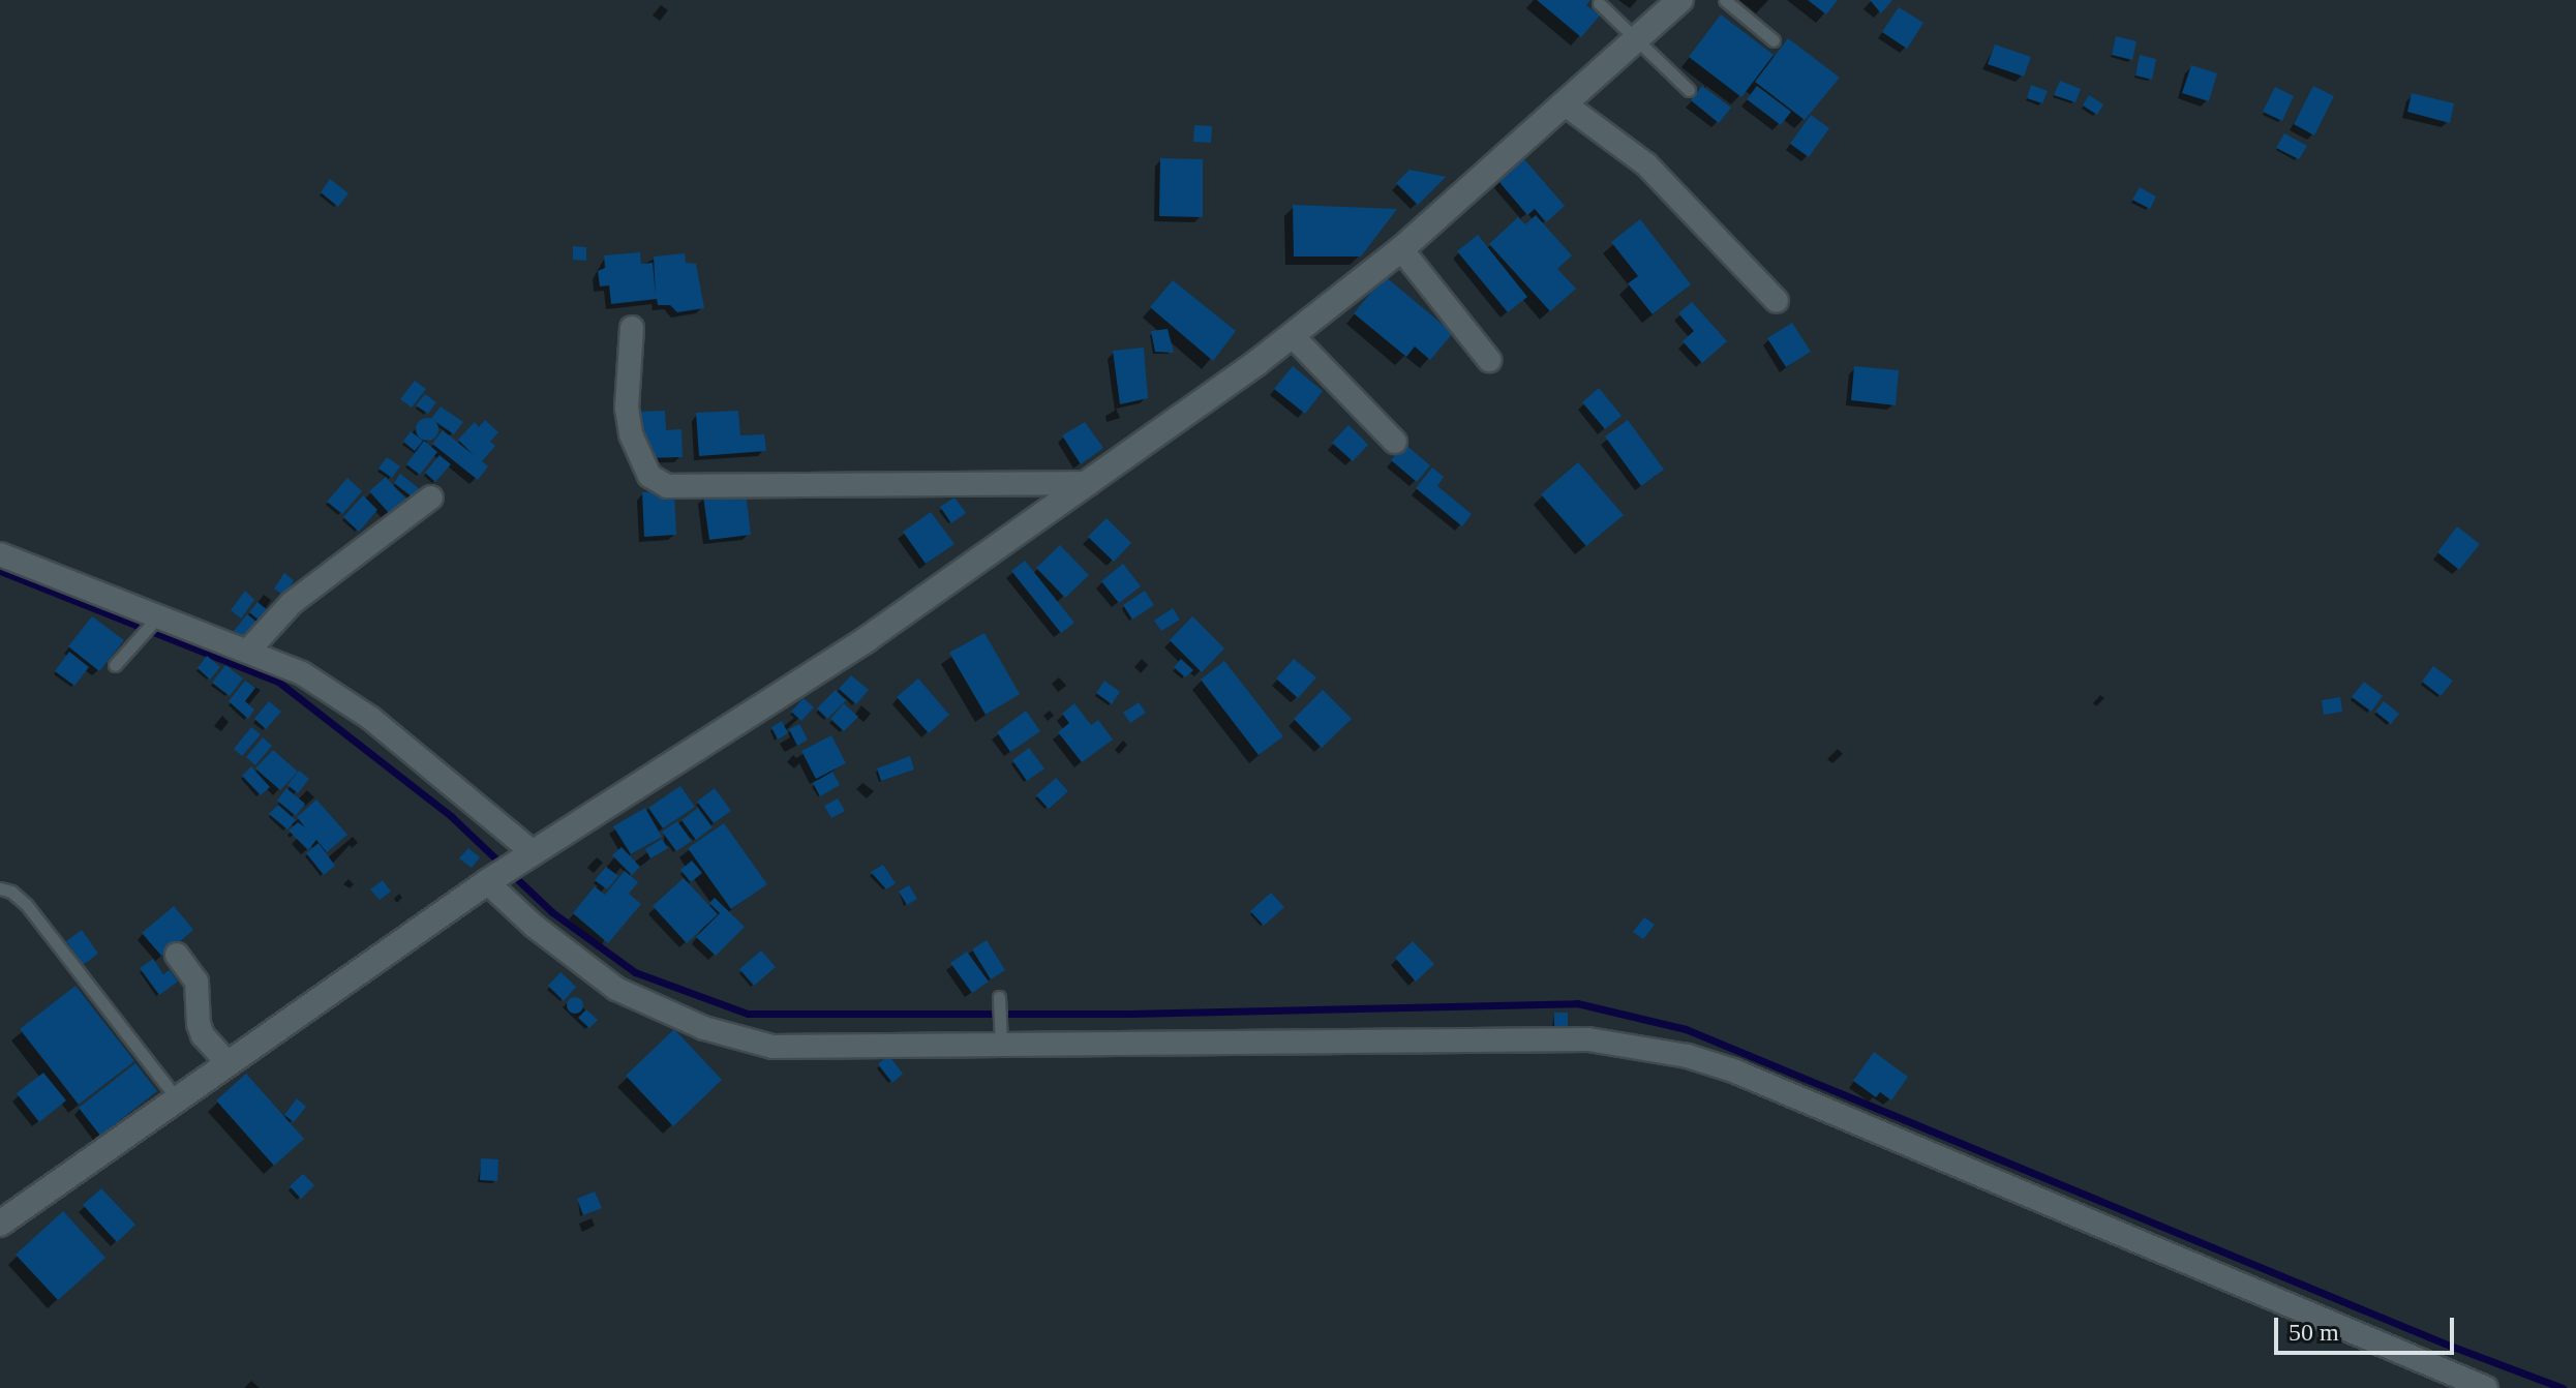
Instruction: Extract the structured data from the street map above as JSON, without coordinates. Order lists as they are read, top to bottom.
{
  "scale_bar": "50 m"
}
